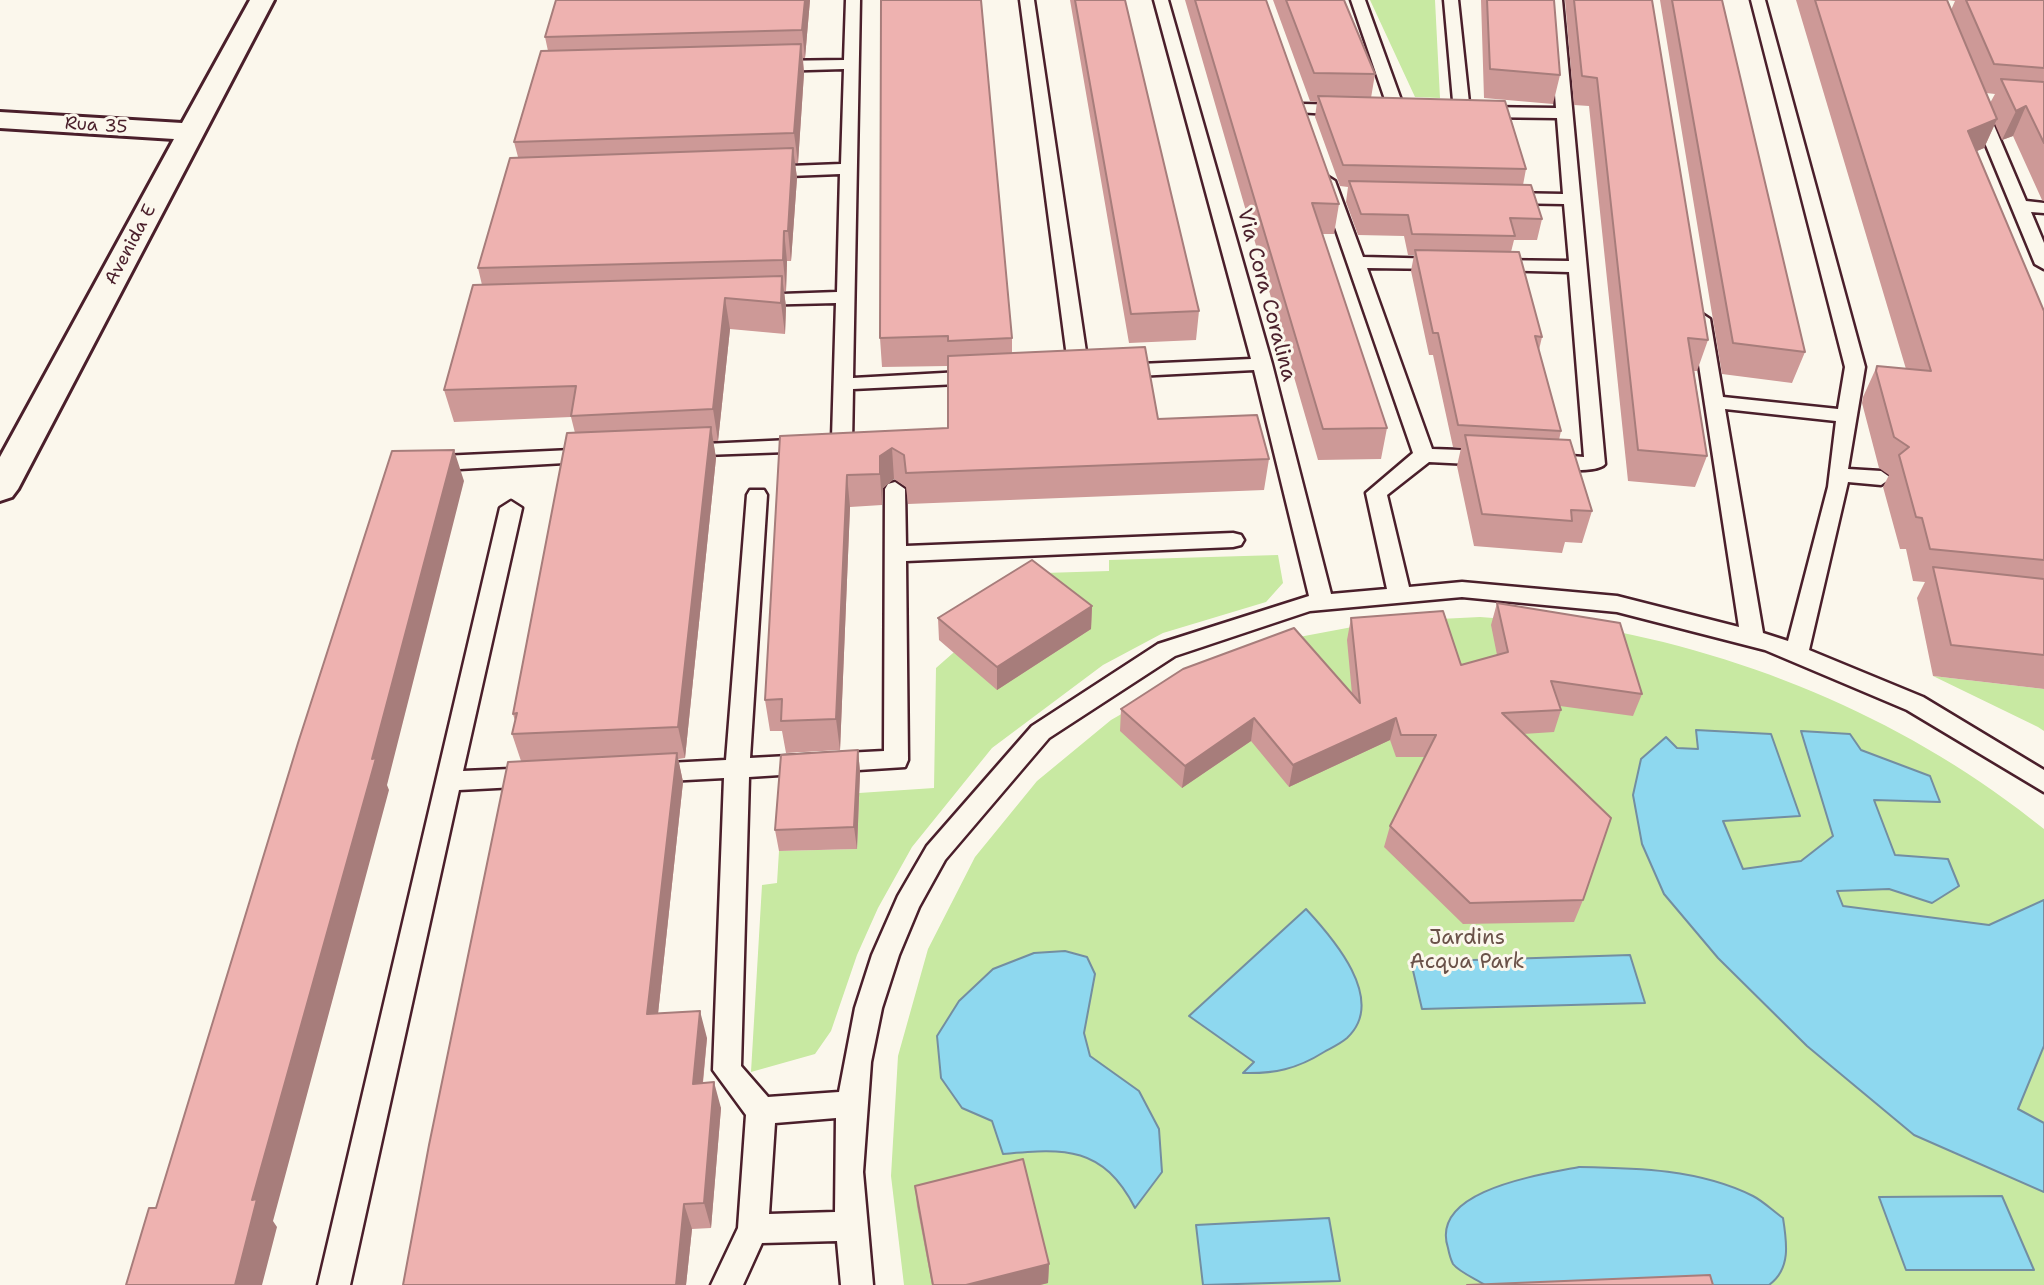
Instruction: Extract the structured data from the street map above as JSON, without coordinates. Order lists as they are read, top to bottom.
{
  "streets": {
    "street": ["Rua 35", "Avenida E"],
    "lane": ["Via Cora Coralina"]
  },
  "crossings": [
    ["Rua 35", "Avenida E"]
  ],
  "parks": ["Jardins Acqua Park"]
}
